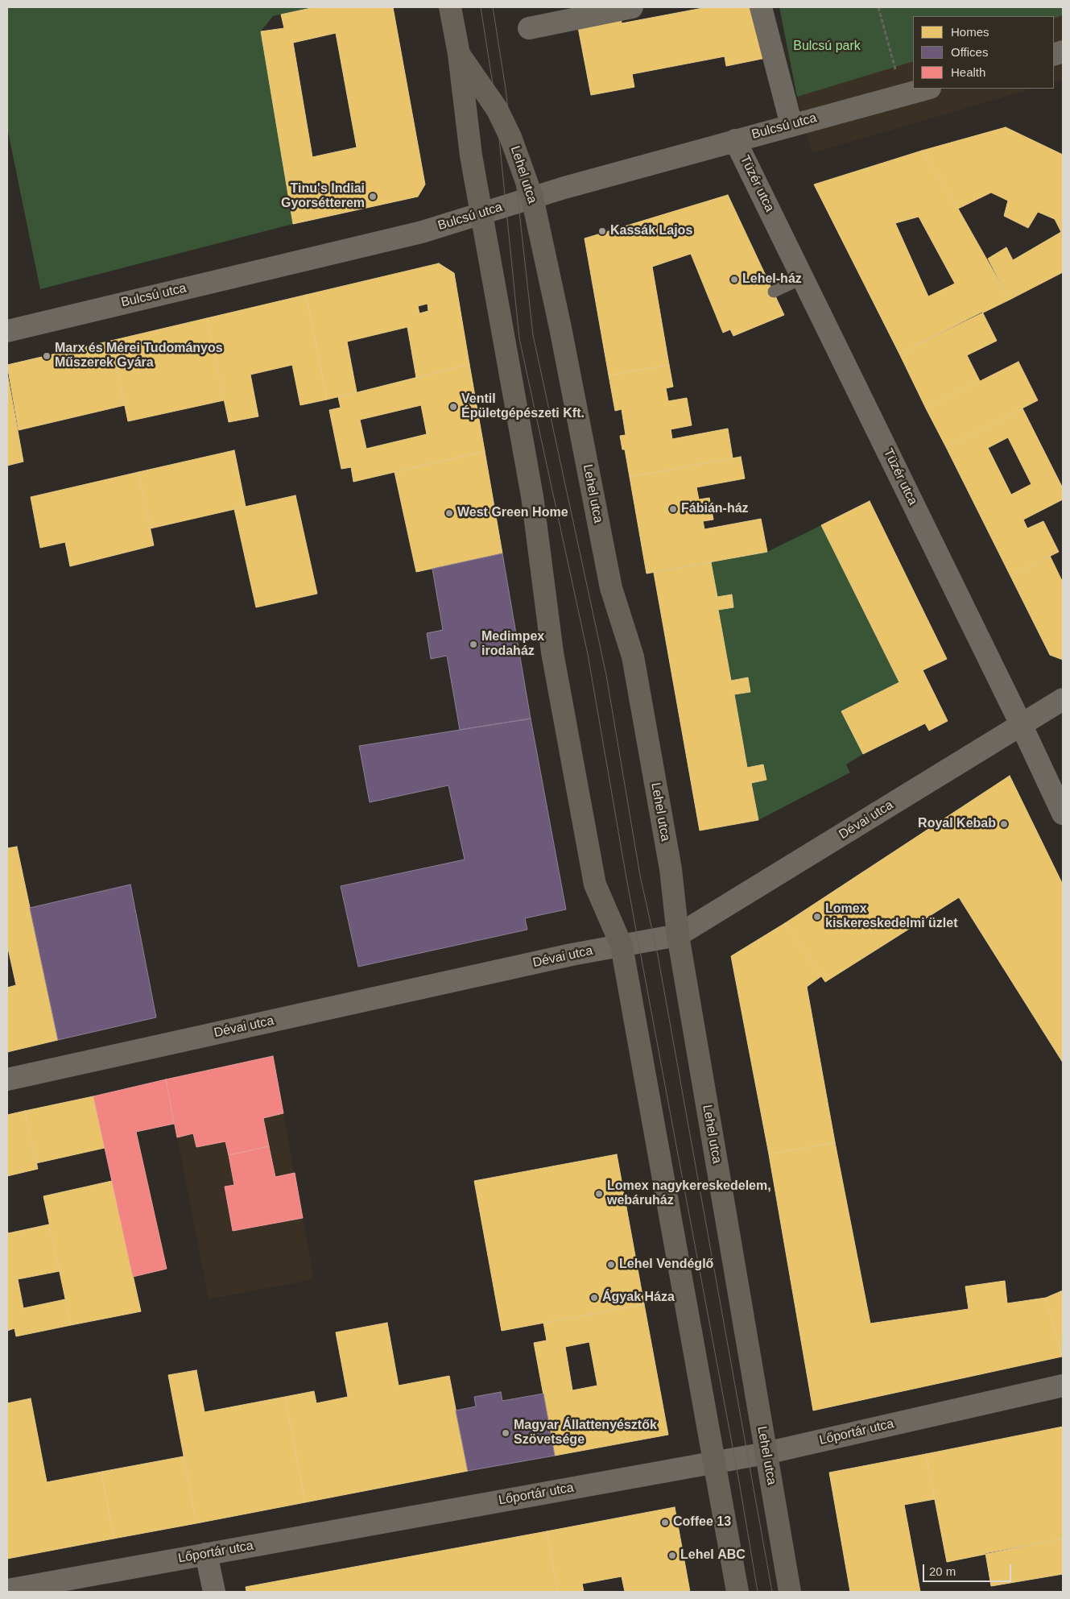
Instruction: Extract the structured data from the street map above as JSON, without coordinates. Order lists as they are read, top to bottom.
{
  "streets": {
    "main road": ["Lehel utca"],
    "street": [
      "Bulcsú utca",
      "Tüzér utca",
      "Dévai utca",
      "Lőportár utca"
    ]
  },
  "crossings": [
    ["Bulcsú utca", "Lehel utca"],
    ["Bulcsú utca", "Tüzér utca"],
    ["Lehel utca", "Dévai utca"],
    ["Lehel utca", "Lőportár utca"],
    ["Tüzér utca", "Dévai utca"]
  ],
  "parks": ["Bulcsú park"],
  "places": [
    "Tinu's Indiai Gyorsétterem",
    "Kassák Lajos",
    "Lehel-ház",
    "Marx és Mérei Tudományos Műszerek Gyára",
    "Ventil Épületgépészeti Kft.",
    "Fábián-ház",
    "West Green Home",
    "Medimpex irodaház",
    "Royal Kebab",
    "Lomex kiskereskedelmi üzlet",
    "Lomex nagykereskedelem, webáruház",
    "Lehel Vendéglő",
    "Ágyak Háza",
    "Magyar Állattenyésztők Szövetsége",
    "Coffee 13",
    "Lehel ABC"
  ],
  "legend": ["Homes", "Offices", "Health"],
  "scale_bar": "20 m"
}
